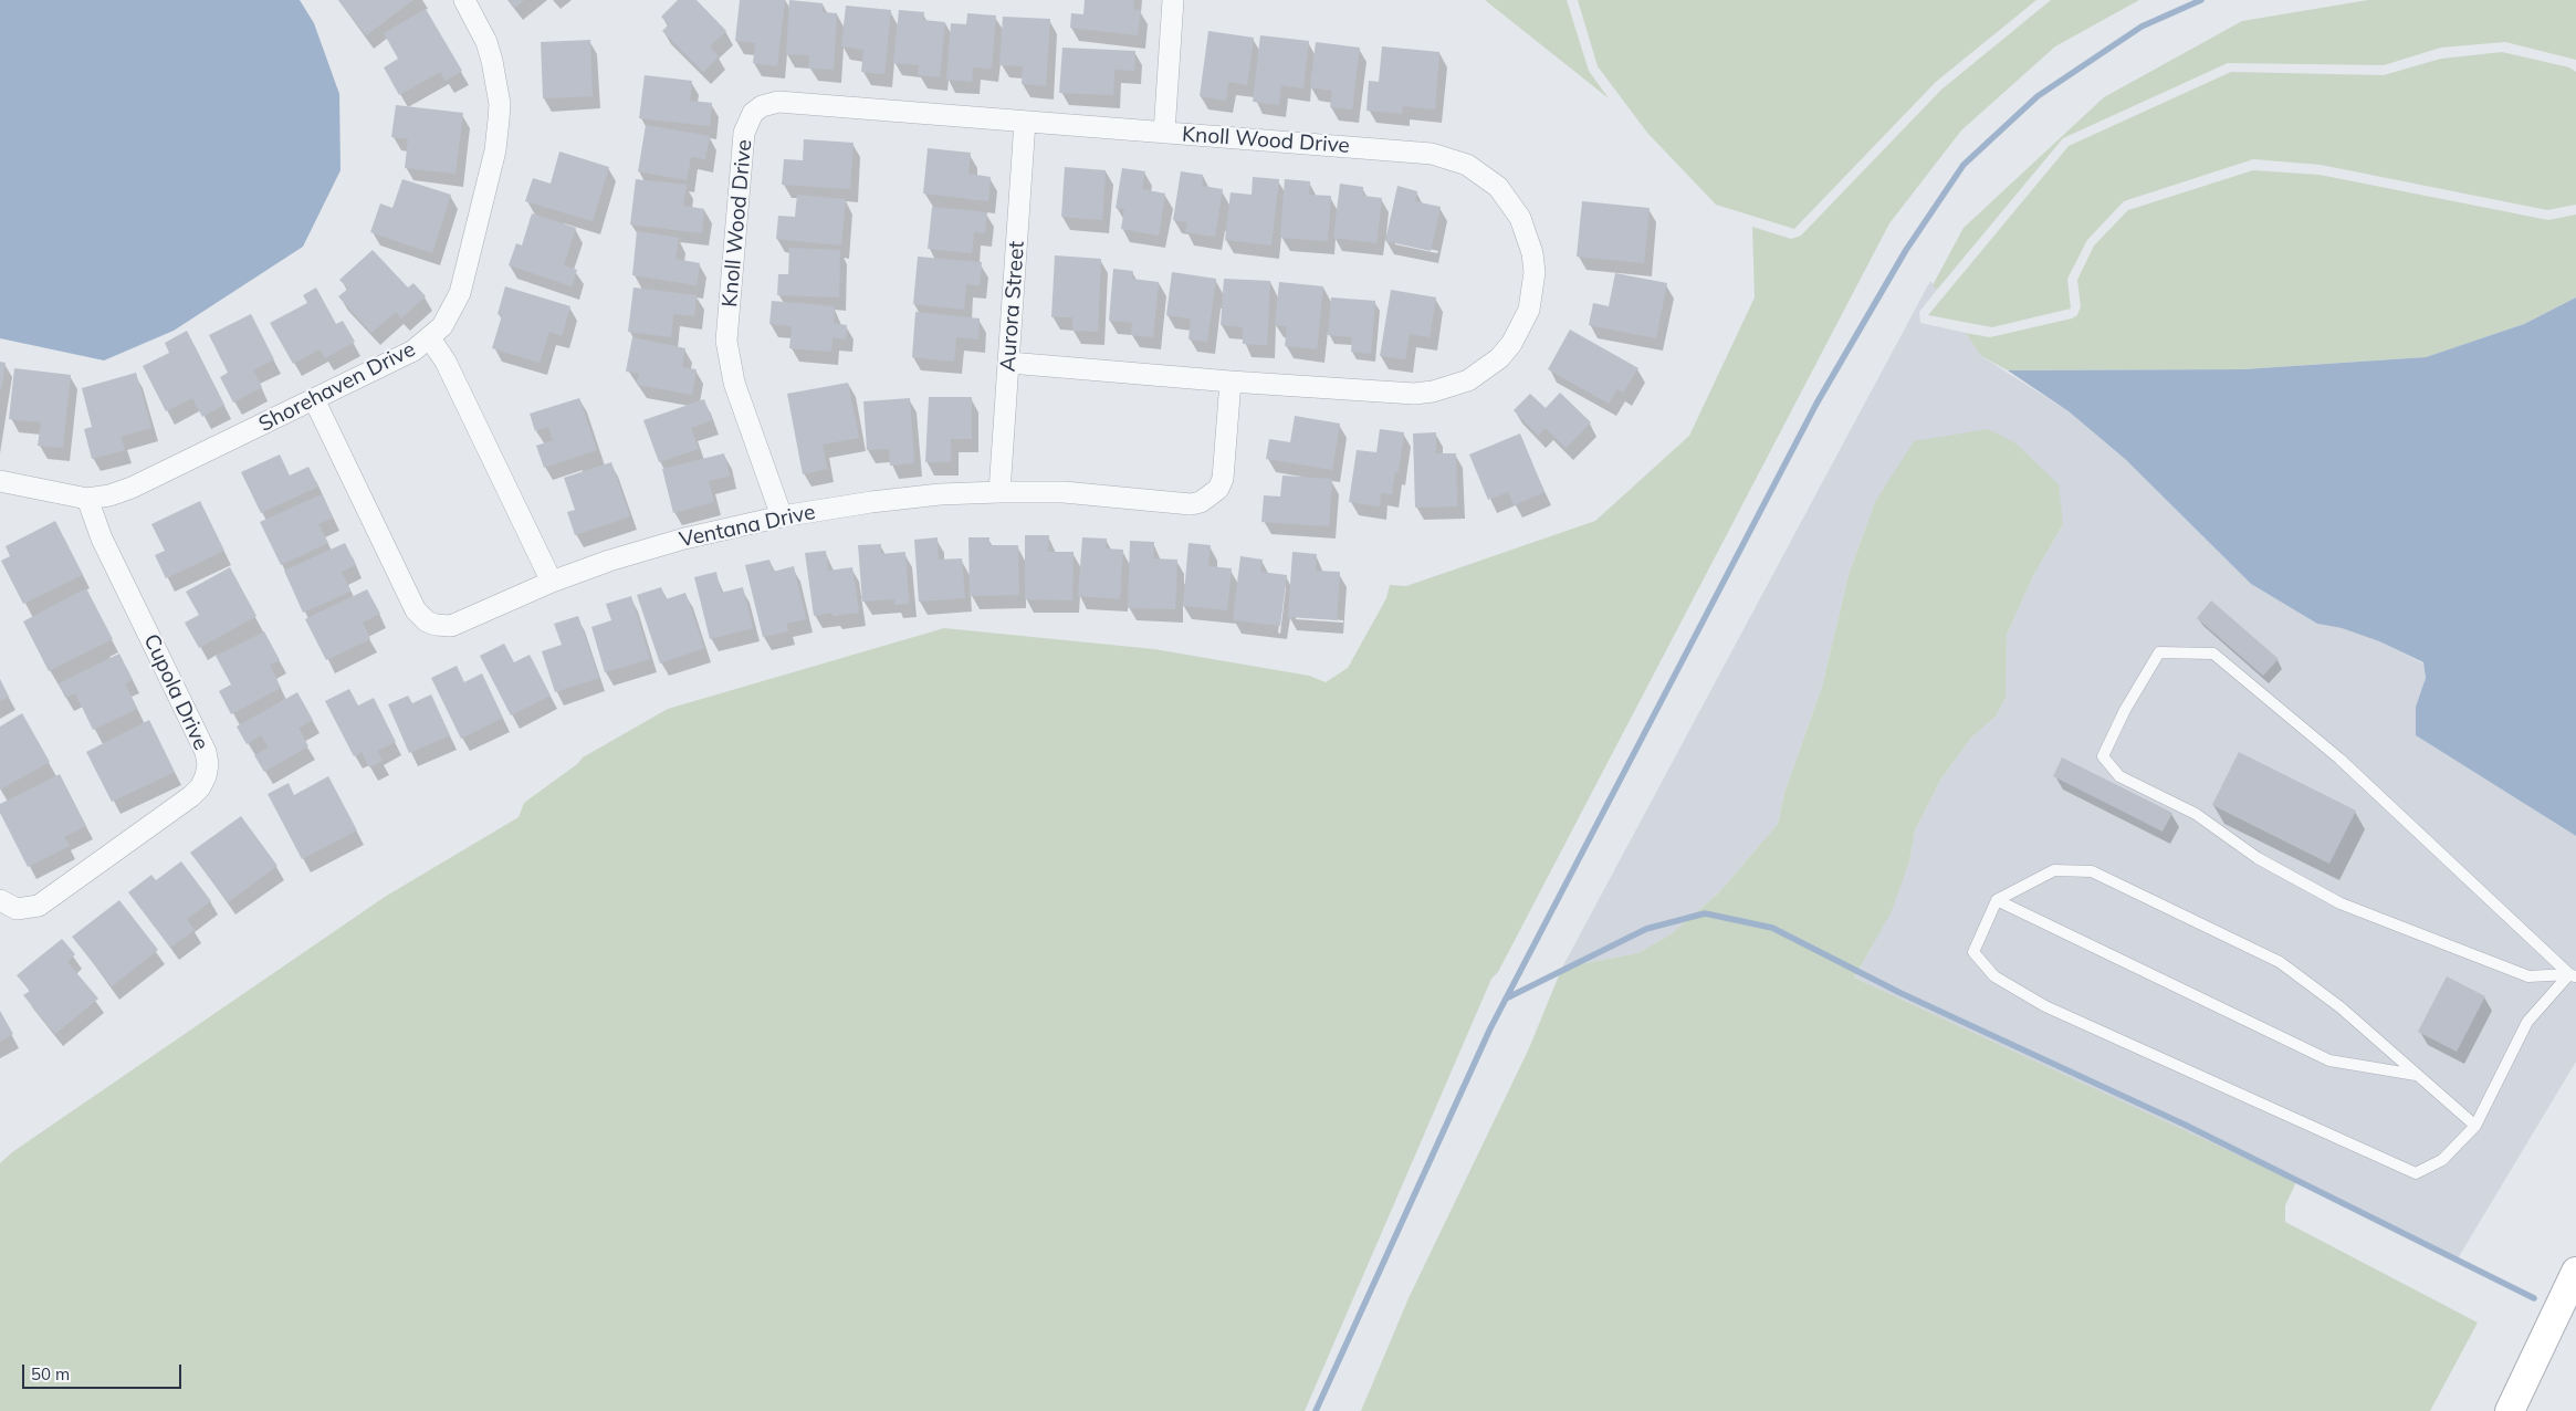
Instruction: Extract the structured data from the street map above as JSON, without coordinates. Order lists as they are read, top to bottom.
{
  "streets": {
    "street": [
      "Knoll Wood Drive",
      "Aurora Street",
      "Shorehaven Drive",
      "Ventana Drive",
      "Cupola Drive"
    ]
  },
  "crossings": [
    ["Knoll Wood Drive", "Aurora Street"],
    ["Knoll Wood Drive", "Ventana Drive"],
    ["Aurora Street", "Ventana Drive"],
    ["Shorehaven Drive", "Ventana Drive"],
    ["Shorehaven Drive", "Cupola Drive"]
  ],
  "scale_bar": "50 m"
}
